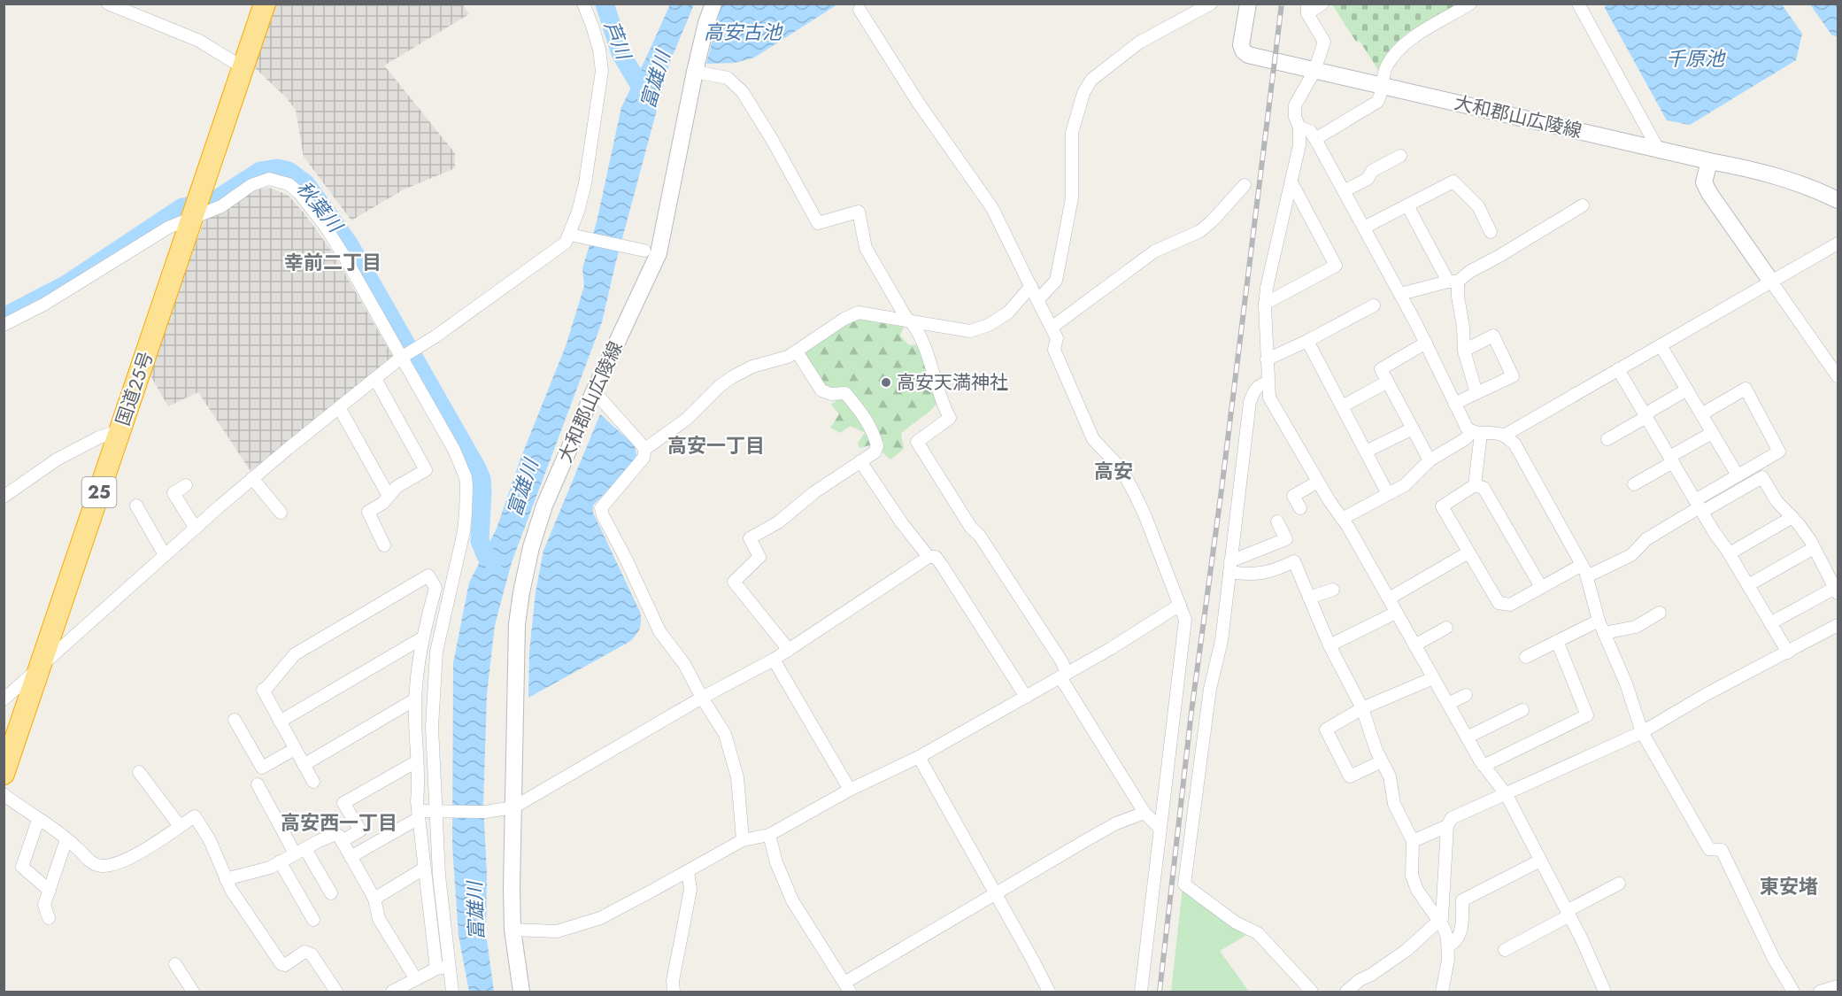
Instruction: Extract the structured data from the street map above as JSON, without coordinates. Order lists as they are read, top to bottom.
{
  "streets": {
    "highway": ["国道25号", "25"],
    "main road": ["大和郡山広陵線"]
  },
  "districts": [
    "幸前二丁目",
    "高安一丁目",
    "高安",
    "高安西一丁目",
    "東安堵"
  ],
  "water": [
    "高安古池",
    "芦川",
    "千原池",
    "富雄川",
    "秋葉川"
  ],
  "places": ["高安天満神社"]
}
